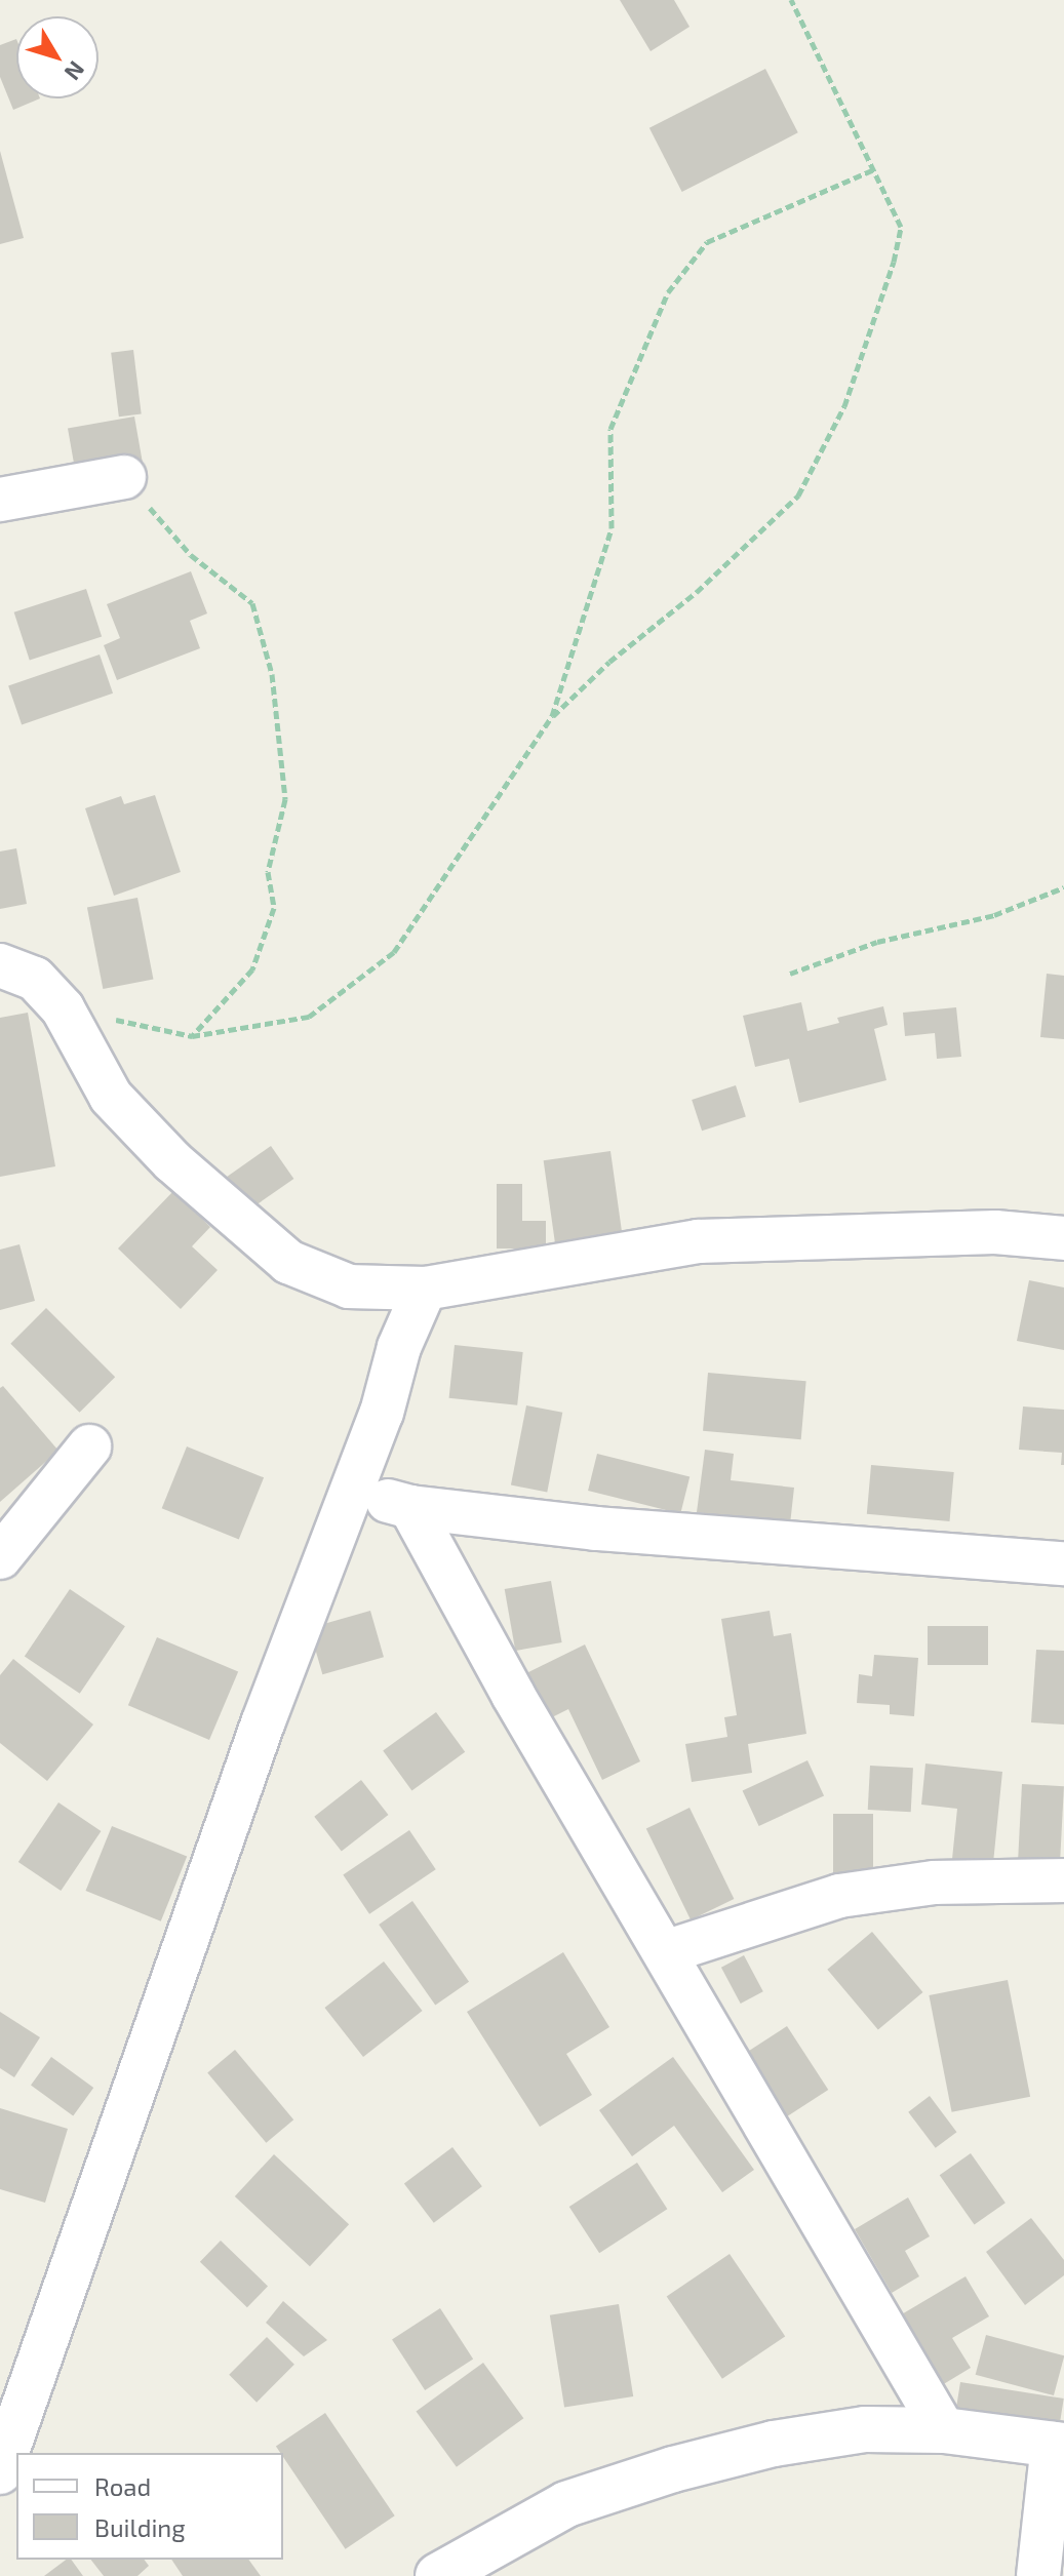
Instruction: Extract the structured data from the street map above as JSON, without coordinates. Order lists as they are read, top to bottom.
{
  "legend": ["Road", "Building"],
  "north": "bottom right"
}
